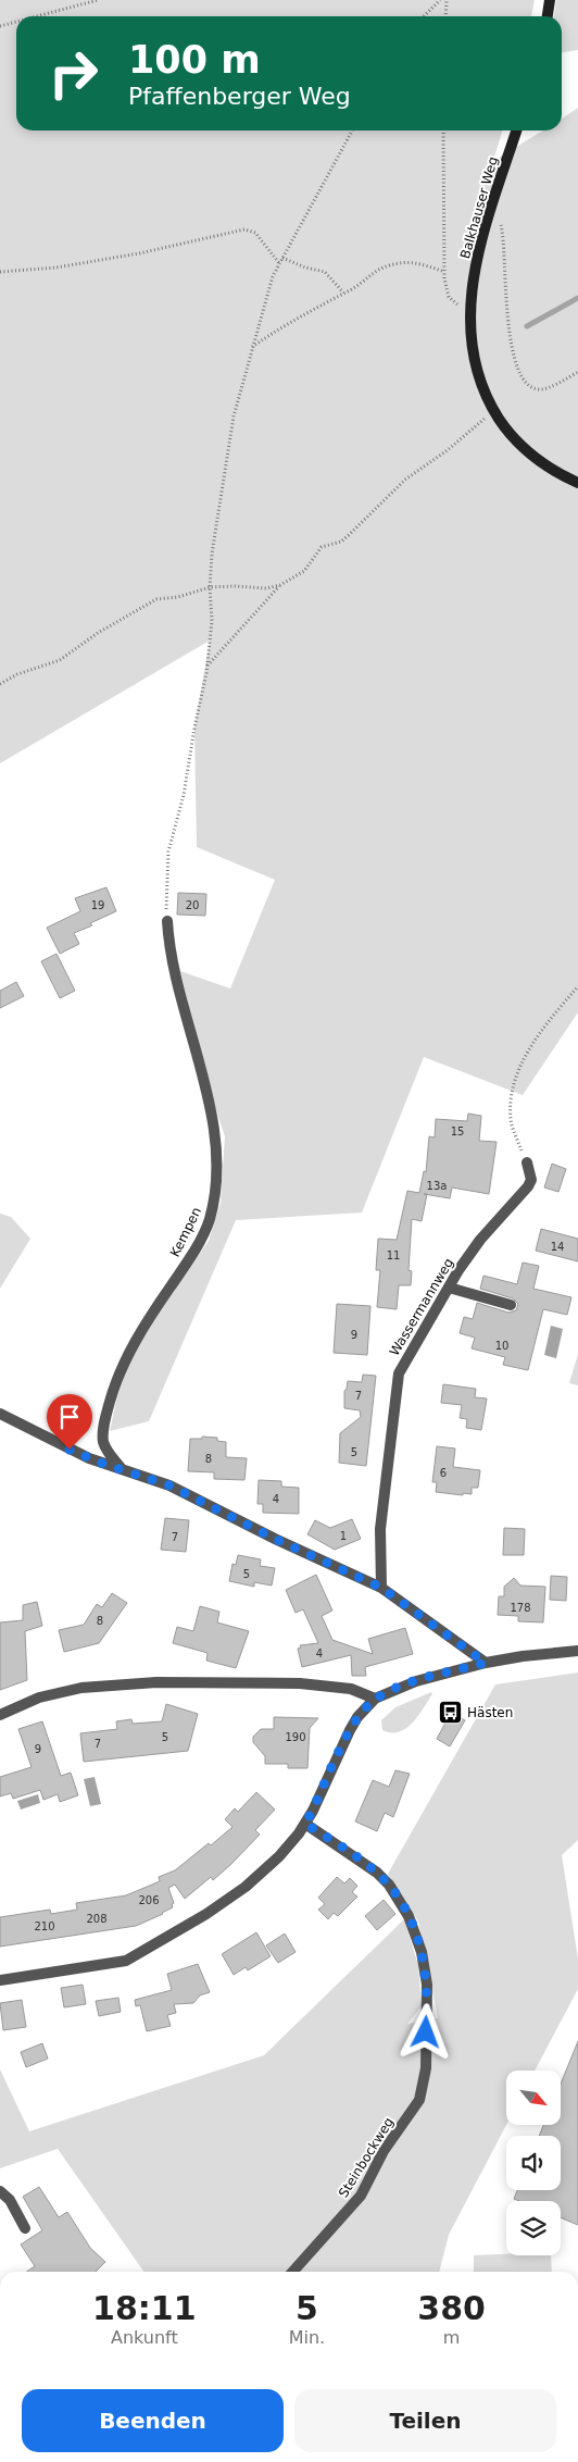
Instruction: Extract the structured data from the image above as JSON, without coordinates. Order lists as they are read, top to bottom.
{
  "streets": {
    "main road": ["Balkhauser Weg"],
    "street": ["Kempen", "Wassermannweg", "Steinbockweg"]
  },
  "places": {
    "bus stop": ["Hästen"]
  },
  "house_numbers": [
    "19",
    "20",
    "15",
    "13a",
    "14",
    "11",
    "9",
    "10",
    "7",
    "5",
    "8",
    "6",
    "4",
    "1",
    "7",
    "5",
    "178",
    "8",
    "4",
    "5",
    "190",
    "7",
    "9",
    "206",
    "208",
    "210"
  ],
  "north": "bottom right",
  "page": {
    "turn": ["100 m", "Pfaffenberger Weg"],
    "eta": [
      "18:11",
      "Ankunft",
      "5",
      "Min.",
      "380",
      "m"
    ],
    "buttons": ["Beenden", "Teilen"]
  }
}
